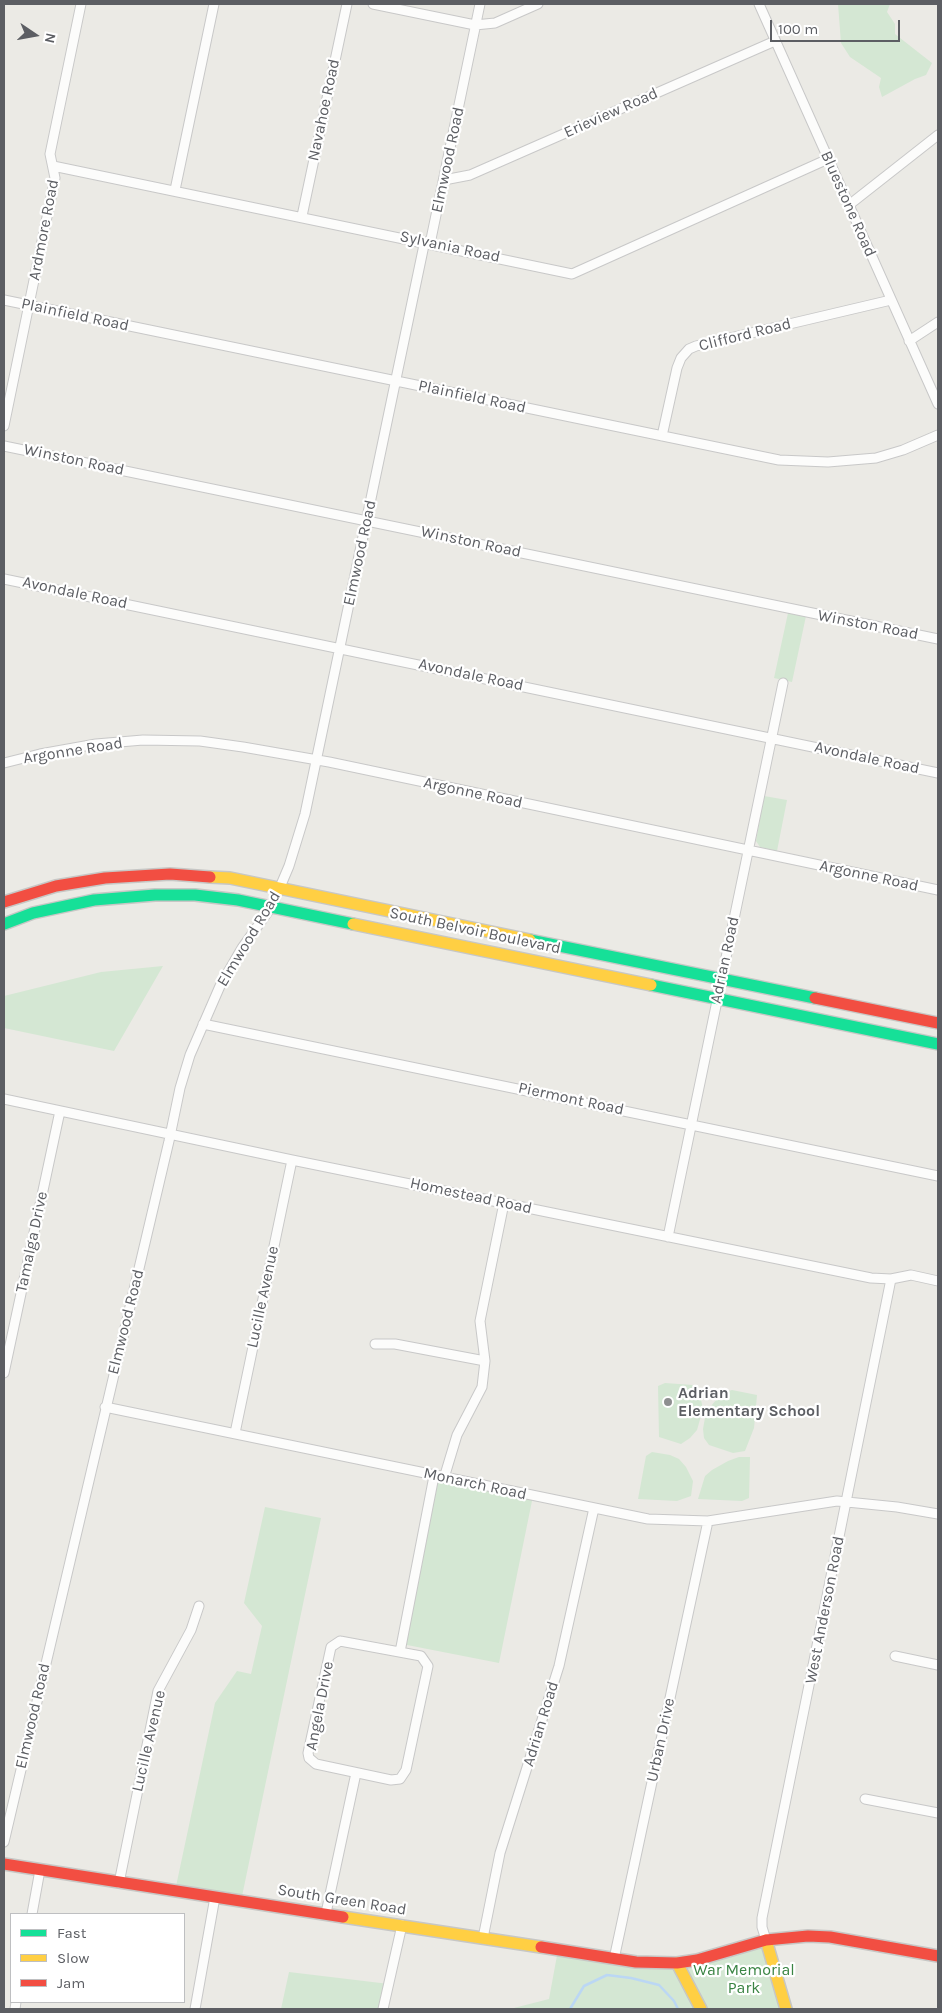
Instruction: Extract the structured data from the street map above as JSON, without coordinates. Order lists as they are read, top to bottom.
{
  "streets": {
    "street": [
      "Navahoe Road",
      "Erieview Road",
      "Elmwood Road",
      "Bluestone Road",
      "Ardmore Road",
      "Sylvania Road",
      "Plainfield Road",
      "Clifford Road",
      "Winston Road",
      "Avondale Road",
      "Argonne Road",
      "South Belvoir Boulevard",
      "Adrian Road",
      "Piermont Road",
      "Homestead Road",
      "Tamalga Drive",
      "Lucille Avenue",
      "Monarch Road",
      "West Anderson Road",
      "Angela Drive",
      "Urban Drive",
      "South Green Road"
    ]
  },
  "crossings": [
    ["Navahoe Road", "Sylvania Road"],
    ["Erieview Road", "Elmwood Road"],
    ["Erieview Road", "Bluestone Road"],
    ["Elmwood Road", "Sylvania Road"],
    ["Elmwood Road", "Plainfield Road"],
    ["Elmwood Road", "Winston Road"],
    ["Elmwood Road", "Avondale Road"],
    ["Elmwood Road", "Argonne Road"],
    ["Elmwood Road", "South Belvoir Boulevard"],
    ["Elmwood Road", "Piermont Road"],
    ["Elmwood Road", "Homestead Road"],
    ["Elmwood Road", "Monarch Road"],
    ["Bluestone Road", "Sylvania Road"],
    ["Bluestone Road", "Clifford Road"],
    ["Ardmore Road", "Sylvania Road"],
    ["Ardmore Road", "Plainfield Road"],
    ["Plainfield Road", "Clifford Road"],
    ["Avondale Road", "Adrian Road"],
    ["Argonne Road", "Adrian Road"],
    ["South Belvoir Boulevard", "Adrian Road"],
    ["Adrian Road", "Piermont Road"],
    ["Adrian Road", "Homestead Road"],
    ["Adrian Road", "Monarch Road"],
    ["Adrian Road", "South Green Road"],
    ["Homestead Road", "Tamalga Drive"],
    ["Homestead Road", "Lucille Avenue"],
    ["Homestead Road", "West Anderson Road"],
    ["Lucille Avenue", "Monarch Road"],
    ["Lucille Avenue", "South Green Road"],
    ["Monarch Road", "West Anderson Road"],
    ["Monarch Road", "Urban Drive"],
    ["West Anderson Road", "South Green Road"],
    ["Urban Drive", "South Green Road"]
  ],
  "parks": ["War Memorial Park"],
  "places": ["Adrian Elementary School"],
  "legend": ["Fast", "Slow", "Jam"],
  "scale_bar": "100 m",
  "north": "right"
}
